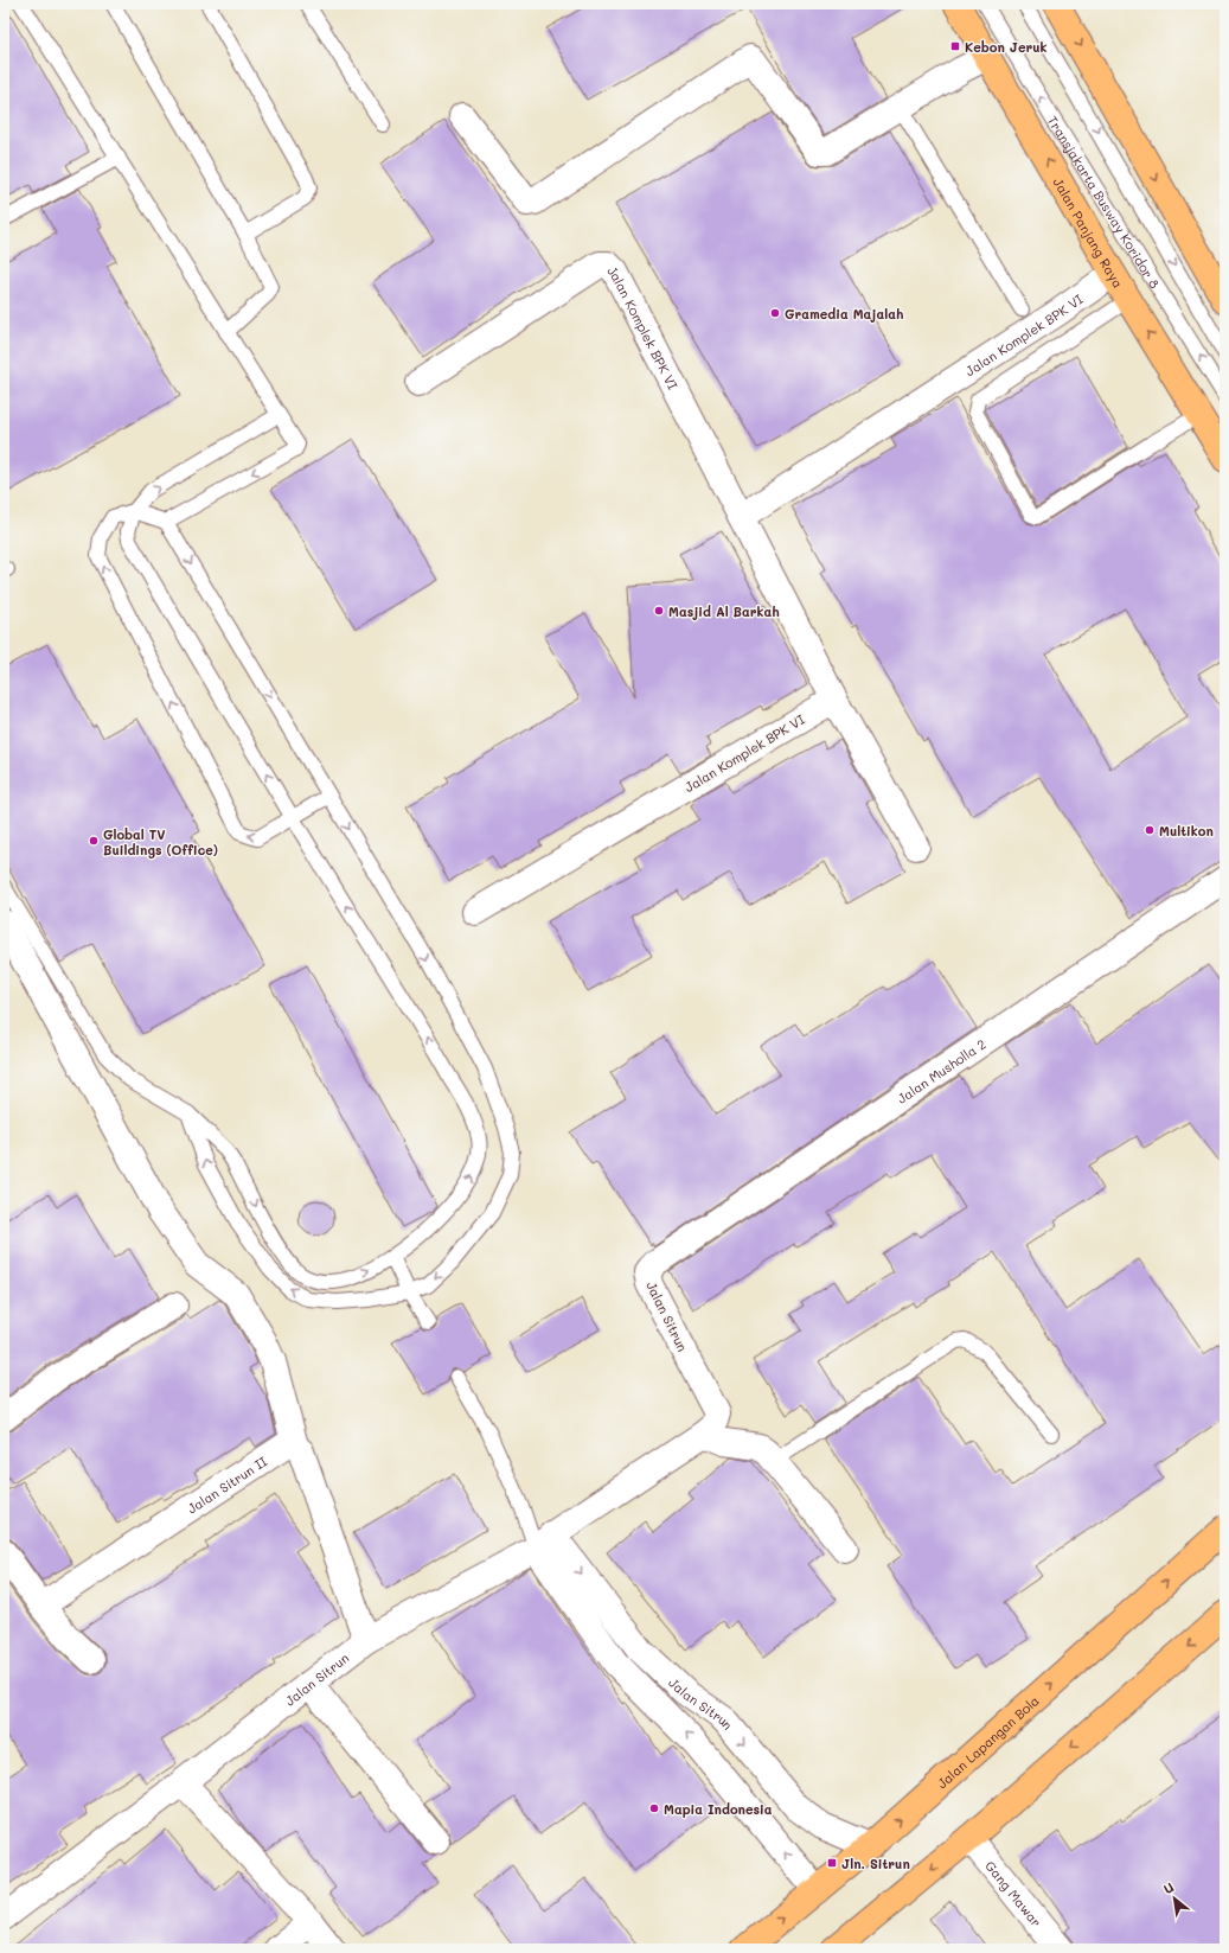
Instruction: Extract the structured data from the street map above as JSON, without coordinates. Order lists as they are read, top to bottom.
{
  "streets": {
    "main road": ["Jalan Panjang Raya", "Jalan Lapangan Bola"],
    "street": [
      "Jalan Komplek BPK VI",
      "Jalan Musholla 2",
      "Jalan Sitrun",
      "Jalan Sitrun II",
      "Gang Mawar"
    ],
    "lane": ["Transjakarta Busway Koridor 8"]
  },
  "crossings": [
    ["Jalan Panjang Raya", "Jalan Komplek BPK VI"],
    ["Jalan Musholla 2", "Jalan Sitrun"],
    ["Jalan Sitrun", "Jalan Lapangan Bola"]
  ],
  "places": {
    "transit": ["Kebon Jeruk", "Jln. Sitrun"],
    "other": [
      "Gramedia Majalah",
      "Masjid Al Barkah",
      "Multikon",
      "Global TV Buildings (Office)",
      "Mapia Indonesia"
    ]
  },
  "north": "top left"
}
